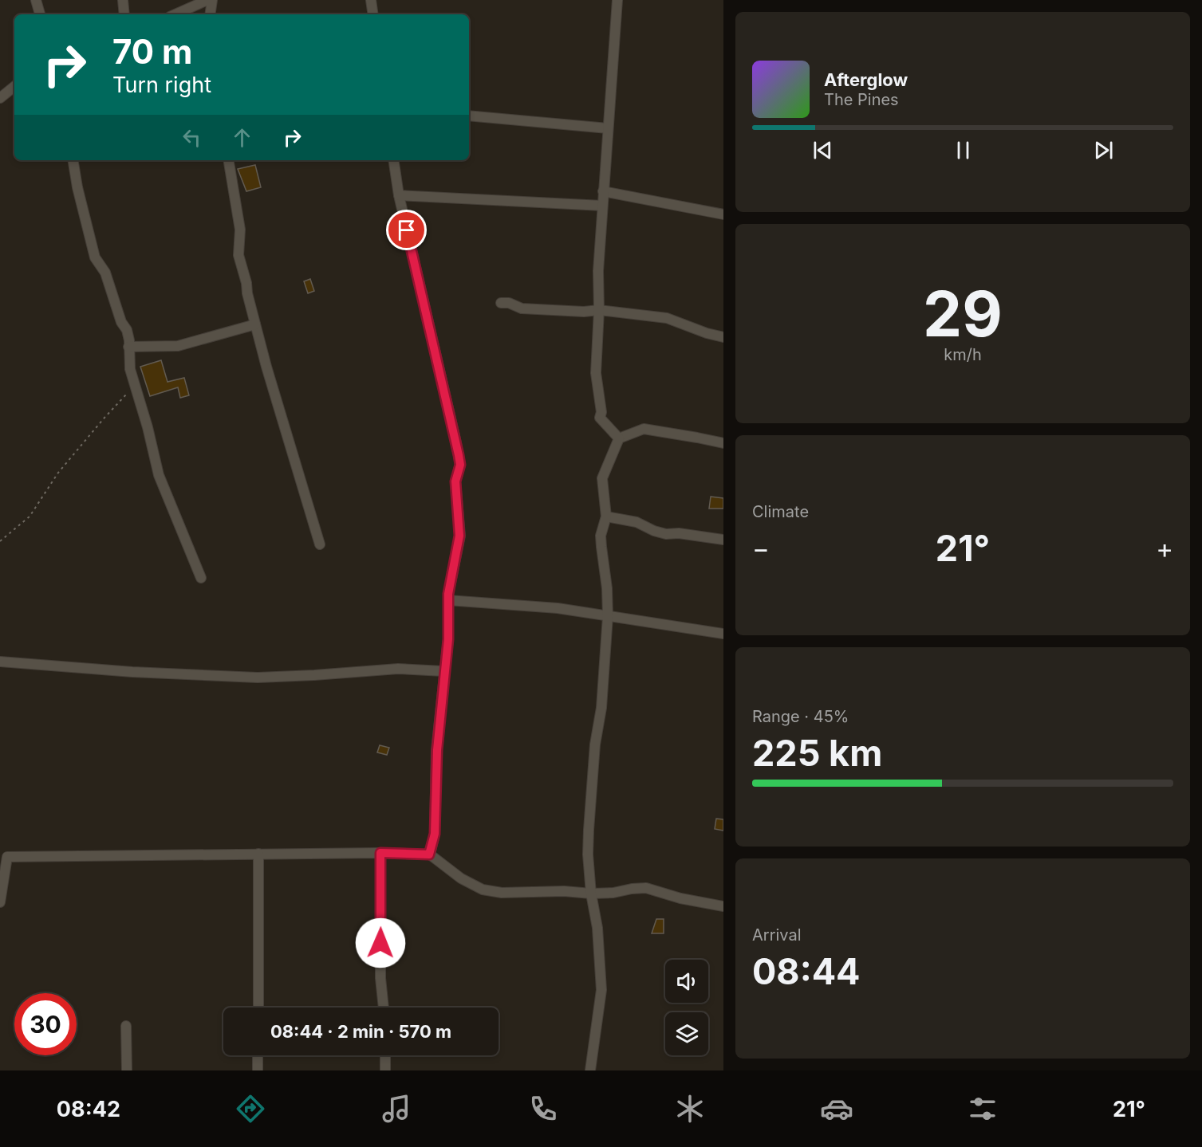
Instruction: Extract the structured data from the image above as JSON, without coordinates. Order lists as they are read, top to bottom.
{
  "page": {
    "turn": ["70 m", "Turn right"],
    "song": ["Afterglow", "The Pines"],
    "tile": [
      ["29", "km/h"],
      "Climate",
      ["Range · 45%", "225 km"],
      ["Arrival", "08:44"]
    ],
    "heat": ["−", "21°", "+"],
    "limit": "30",
    "trip": "08:44 · 2 min · 570 m",
    "tabs": ["08:42", "21°"]
  }
}
